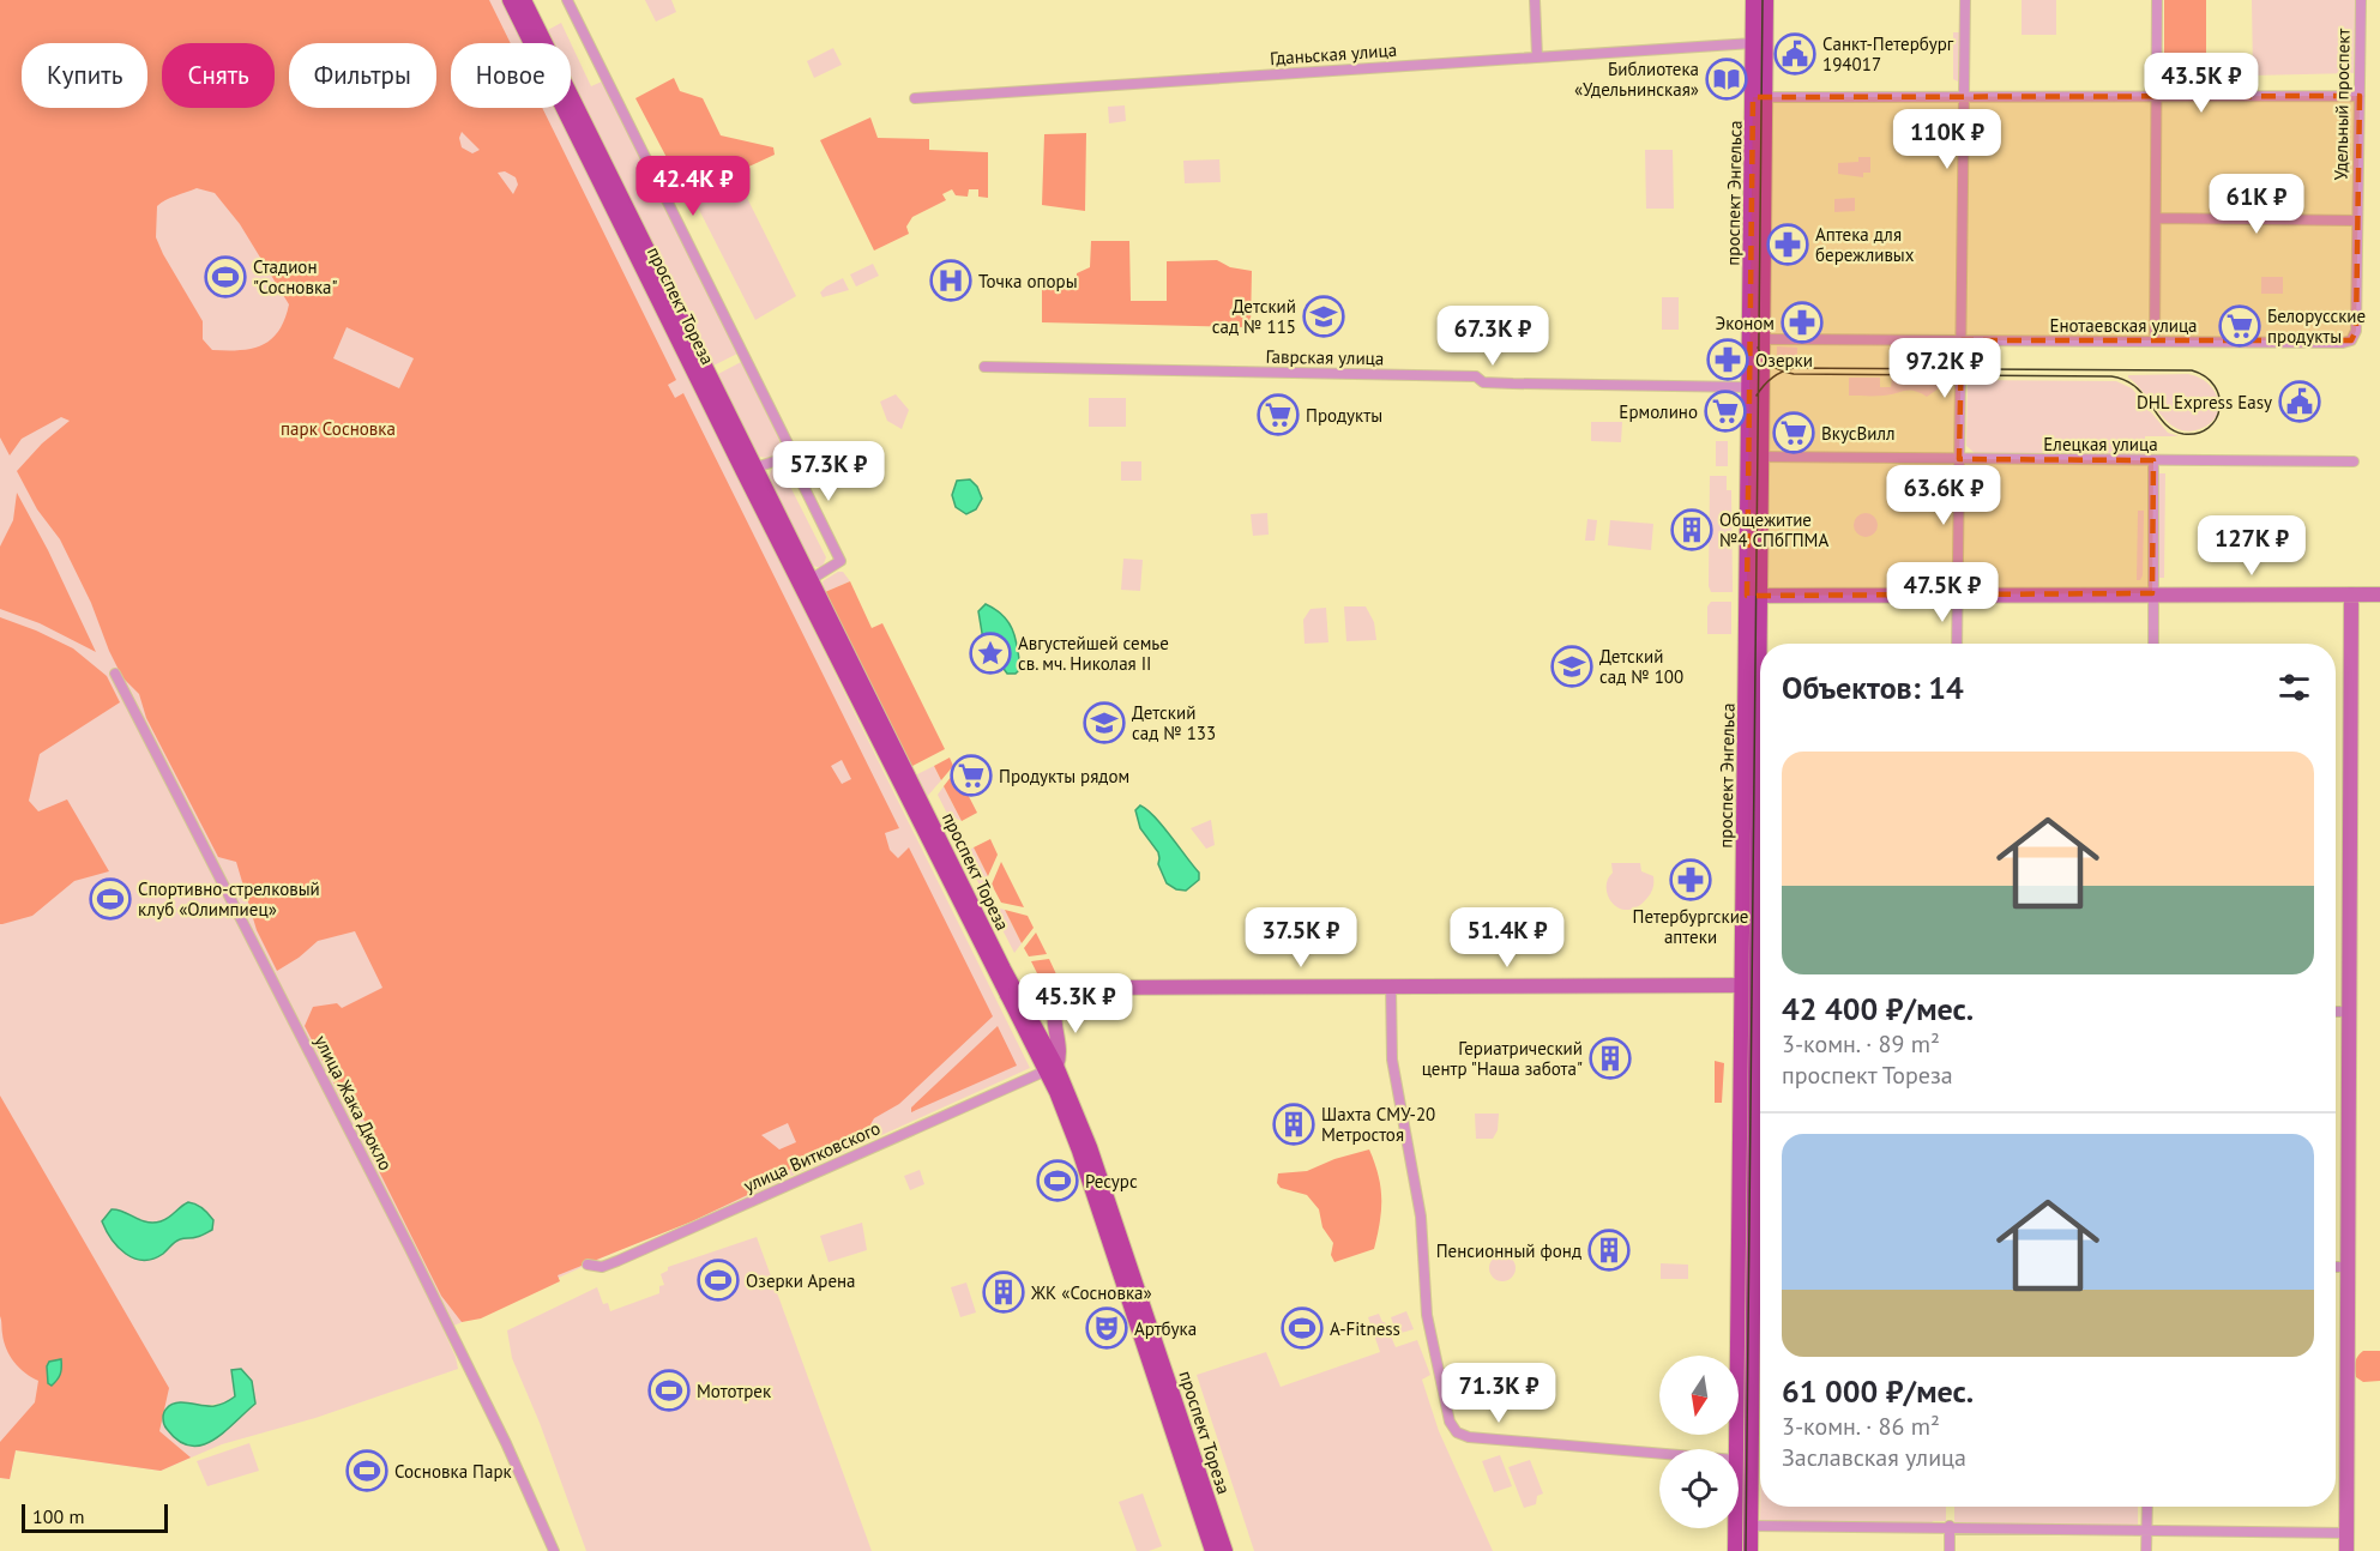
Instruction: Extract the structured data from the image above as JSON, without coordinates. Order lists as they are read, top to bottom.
{
  "streets": {
    "main road": ["проспект Энгельса", "проспект Тореза"],
    "street": [
      "Гданьская улица",
      "Удельный проспект",
      "Енотаевская улица",
      "Гаврская улица",
      "Елецкая улица",
      "улица Жака Дюкло",
      "улица Витковского"
    ]
  },
  "crossings": [
    ["Гданьская улица", "проспект Энгельса"],
    ["Удельный проспект", "Енотаевская улица"],
    ["проспект Энгельса", "Енотаевская улица"],
    ["проспект Энгельса", "Гаврская улица"],
    ["проспект Энгельса", "Елецкая улица"],
    ["проспект Тореза", "улица Витковского"]
  ],
  "parks": ["парк Сосновка"],
  "places": {
    "public building": ["Санкт-Петербург 194017", "DHL Express Easy"],
    "library": ["Библиотека «Удельнинская»"],
    "pharmacy": [
      "Аптека для бережливых",
      "Эконом",
      "Озерки",
      "Петербургские аптеки"
    ],
    "sports": [
      "Стадион \"Сосновка\"",
      "Спортивно-стрелковый клуб «Олимпиец»",
      "Ресурс",
      "Озерки Арена",
      "A-Fitness",
      "Мототрек",
      "Сосновка Парк"
    ],
    "hospital": ["Точка опоры"],
    "school or university": ["Детский сад № 115", "Детский сад № 100", "Детский сад № 133"],
    "supermarket": [
      "Белорусские продукты",
      "Ермолино",
      "Продукты",
      "ВкусВилл",
      "Продукты рядом"
    ],
    "building": [
      "Общежитие №4 СПбГПМА",
      "Гериатрический центр \"Наша забота\"",
      "Шахта СМУ-20 Метростоя",
      "Пенсионный фонд",
      "ЖК «Сосновка»"
    ],
    "place": ["Августейшей семье св. мч. Николая II"],
    "theatre": ["Артбука"]
  },
  "scale_bar": "100 m",
  "north": "bottom",
  "page": {
    "chip": [
      "Купить",
      "Снять",
      "Фильтры",
      "Новое"
    ],
    "price": [
      "43.5K ₽",
      "110K ₽",
      "42.4K ₽",
      "61K ₽",
      "67.3K ₽",
      "97.2K ₽",
      "57.3K ₽",
      "63.6K ₽",
      "127K ₽",
      "47.5K ₽",
      "37.5K ₽",
      "51.4K ₽",
      "45.3K ₽",
      "71.3K ₽"
    ],
    "heading": "Объектов: 14",
    "list": [
      {
        "name": "42 400 ₽/мес.",
        "note": "3-комн. · 89 m² · проспект Тореза"
      },
      {
        "name": "61 000 ₽/мес.",
        "note": "3-комн. · 86 m² · Заславская улица"
      }
    ],
    "scale": "100 m"
  }
}
